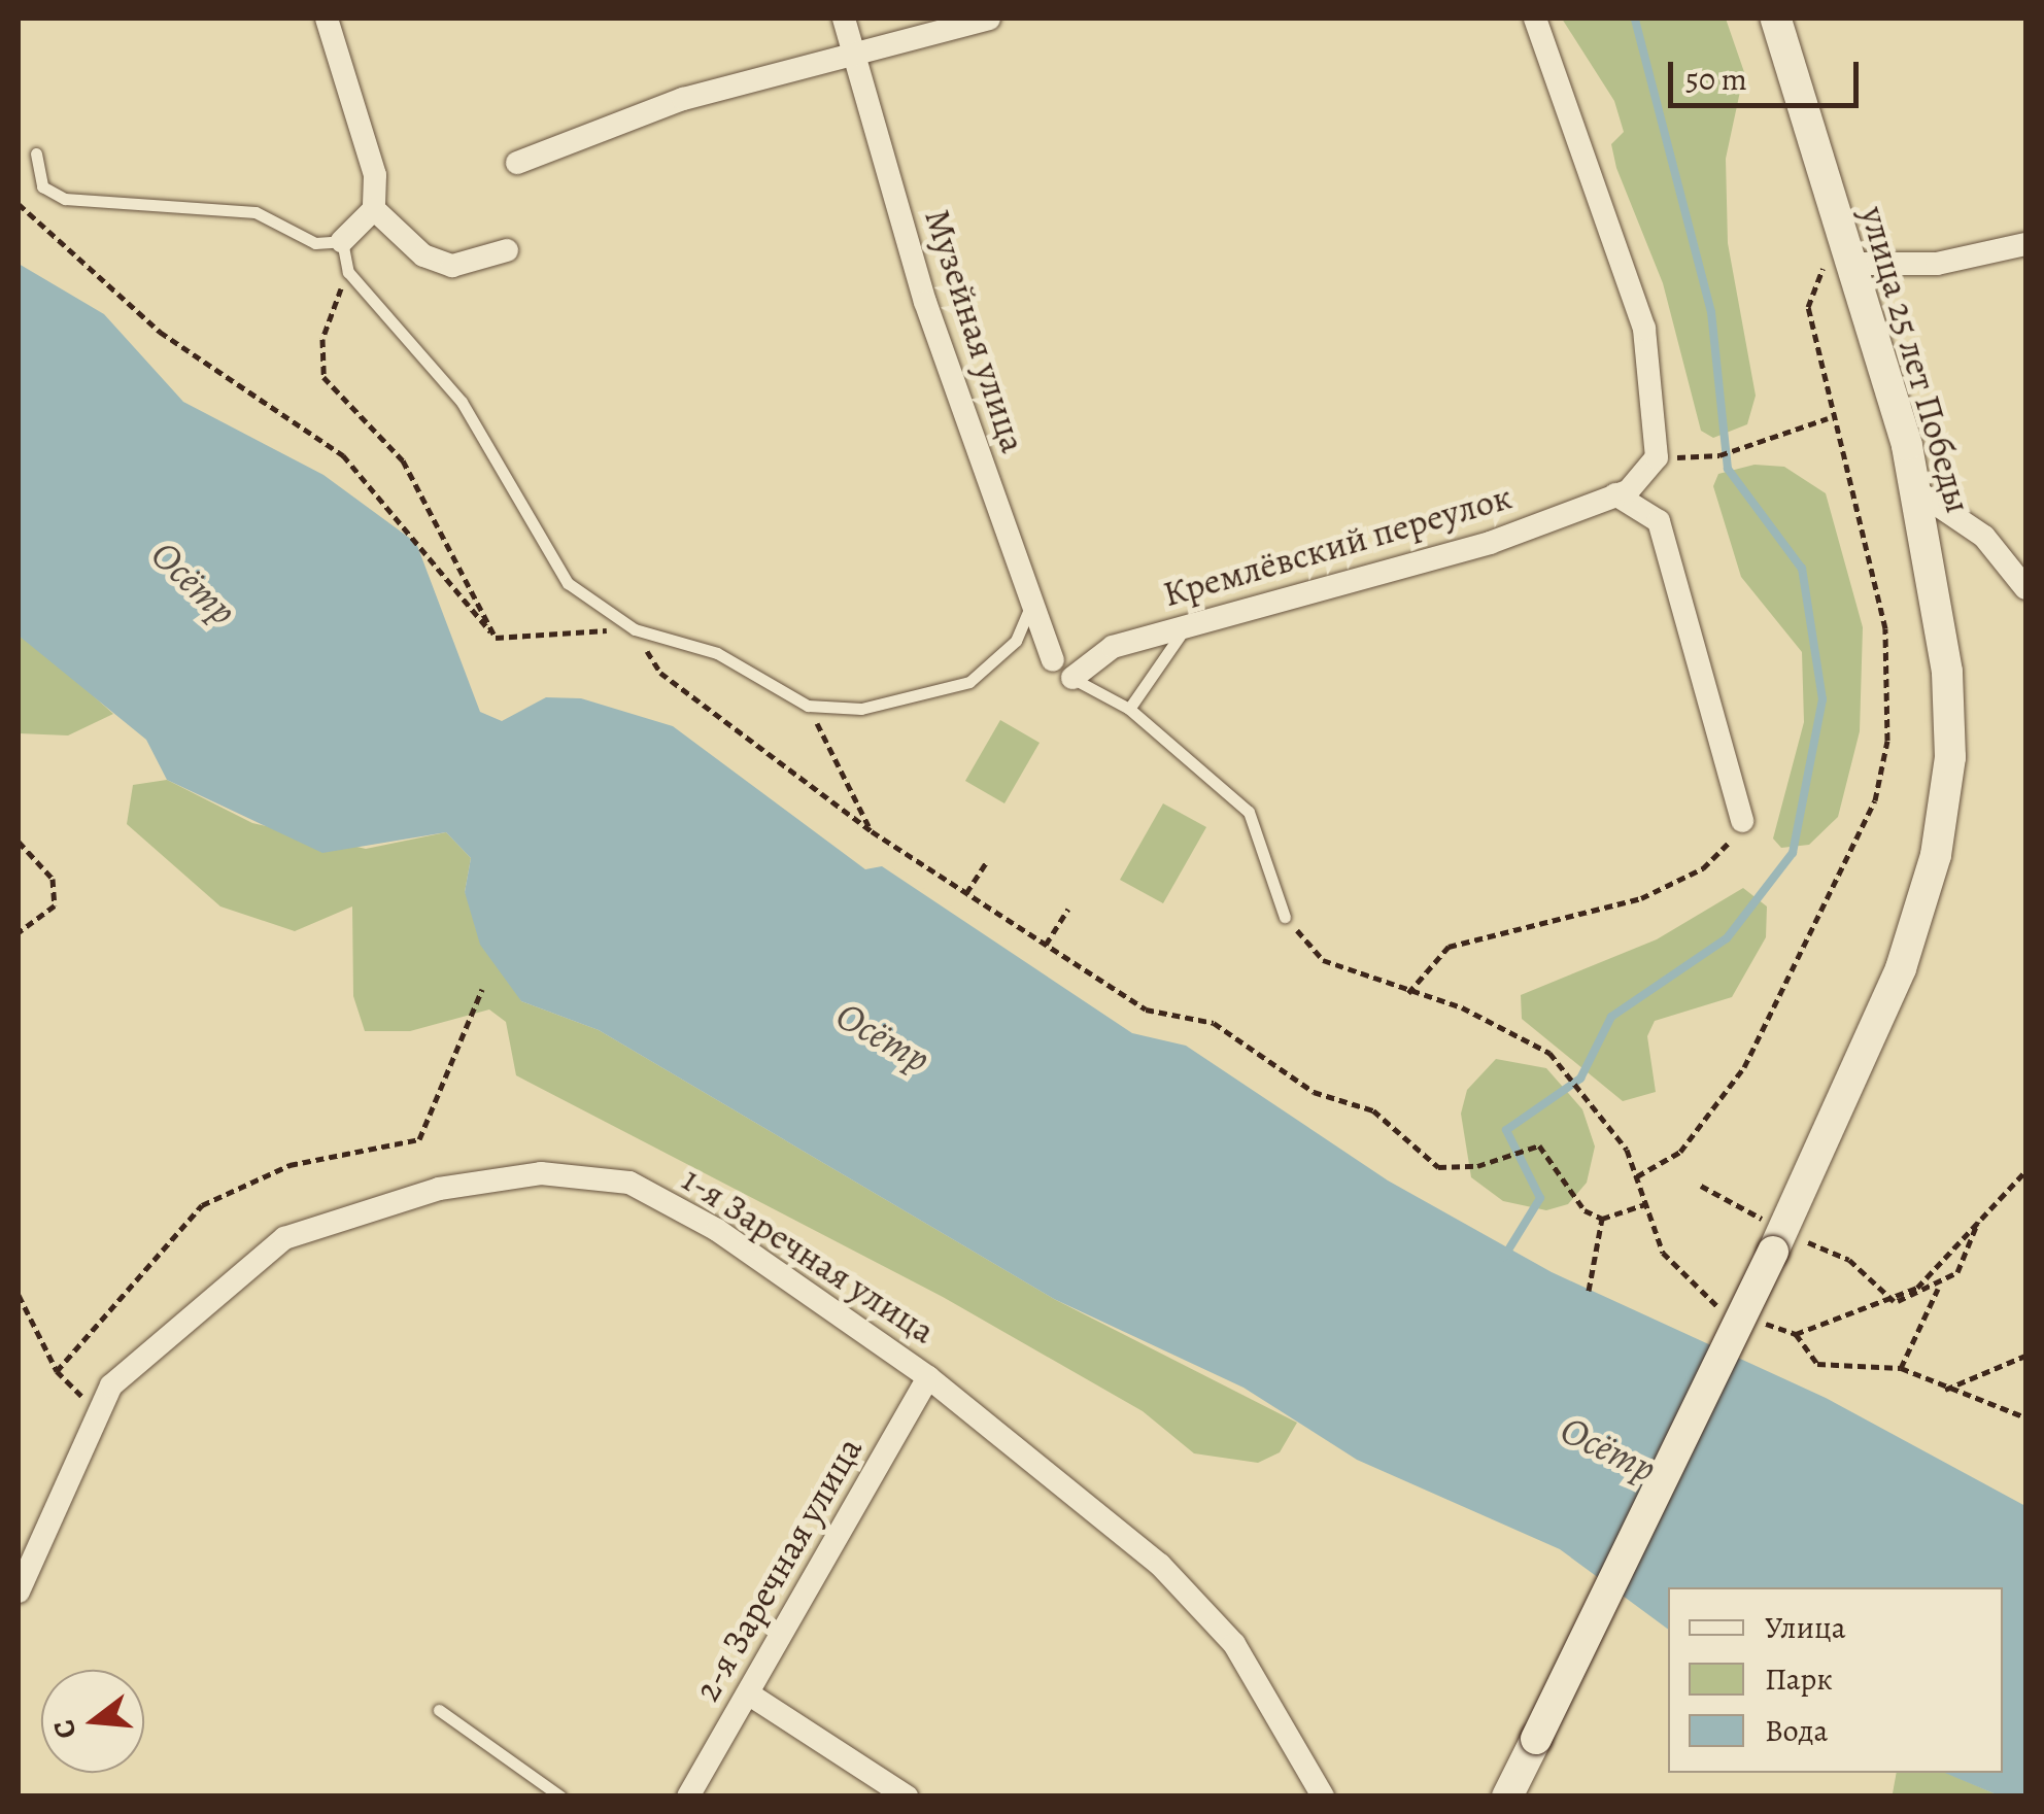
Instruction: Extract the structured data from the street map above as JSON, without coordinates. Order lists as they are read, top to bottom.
{
  "streets": {
    "main road": ["улица 25 лет Победы"],
    "street": [
      "Музейная улица",
      "Кремлёвский переулок",
      "1-я Заречная улица",
      "2-я Заречная улица"
    ]
  },
  "crossings": [
    ["1-я Заречная улица", "2-я Заречная улица"]
  ],
  "water": ["Осётр"],
  "legend": ["Улица", "Парк", "Вода"],
  "scale_bar": "50 m",
  "north": "left"
}
